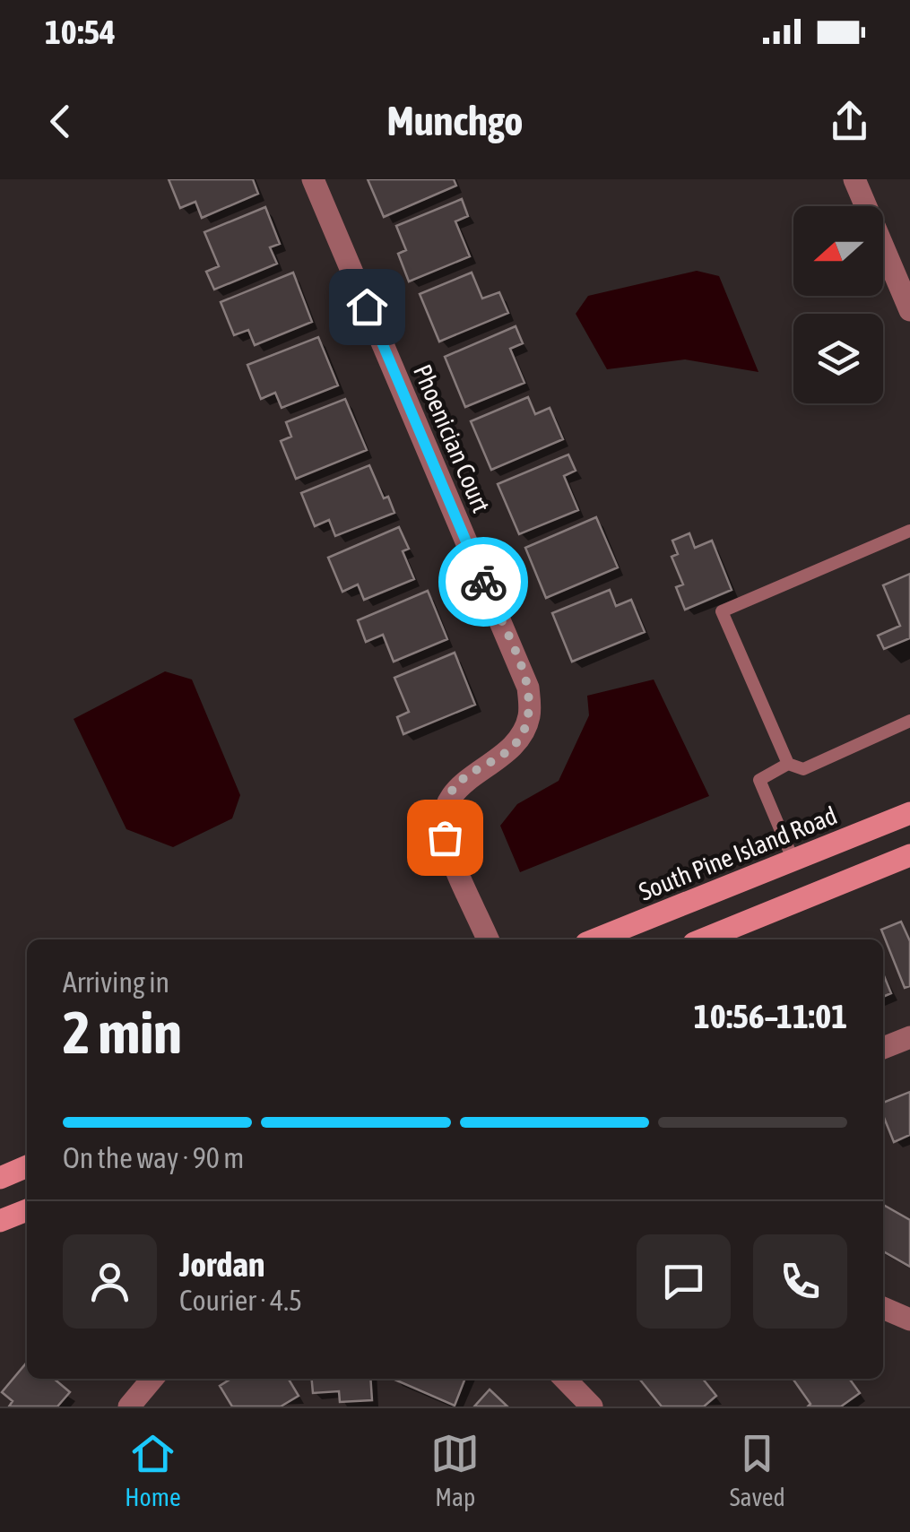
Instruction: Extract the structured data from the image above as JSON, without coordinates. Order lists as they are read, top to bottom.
{
  "streets": {
    "main road": ["South Pine Island Road"],
    "street": ["Phoenician Court"]
  },
  "north": "left",
  "page": {
    "status": "10:54",
    "header": "Munchgo",
    "heading": ["2 min", "Arriving in", "10:56–11:01"],
    "panel": ["Jordan", "Courier · 4.5"],
    "bar": "On the way · 90 m",
    "tabs": ["Home", "Map", "Saved"]
  }
}
